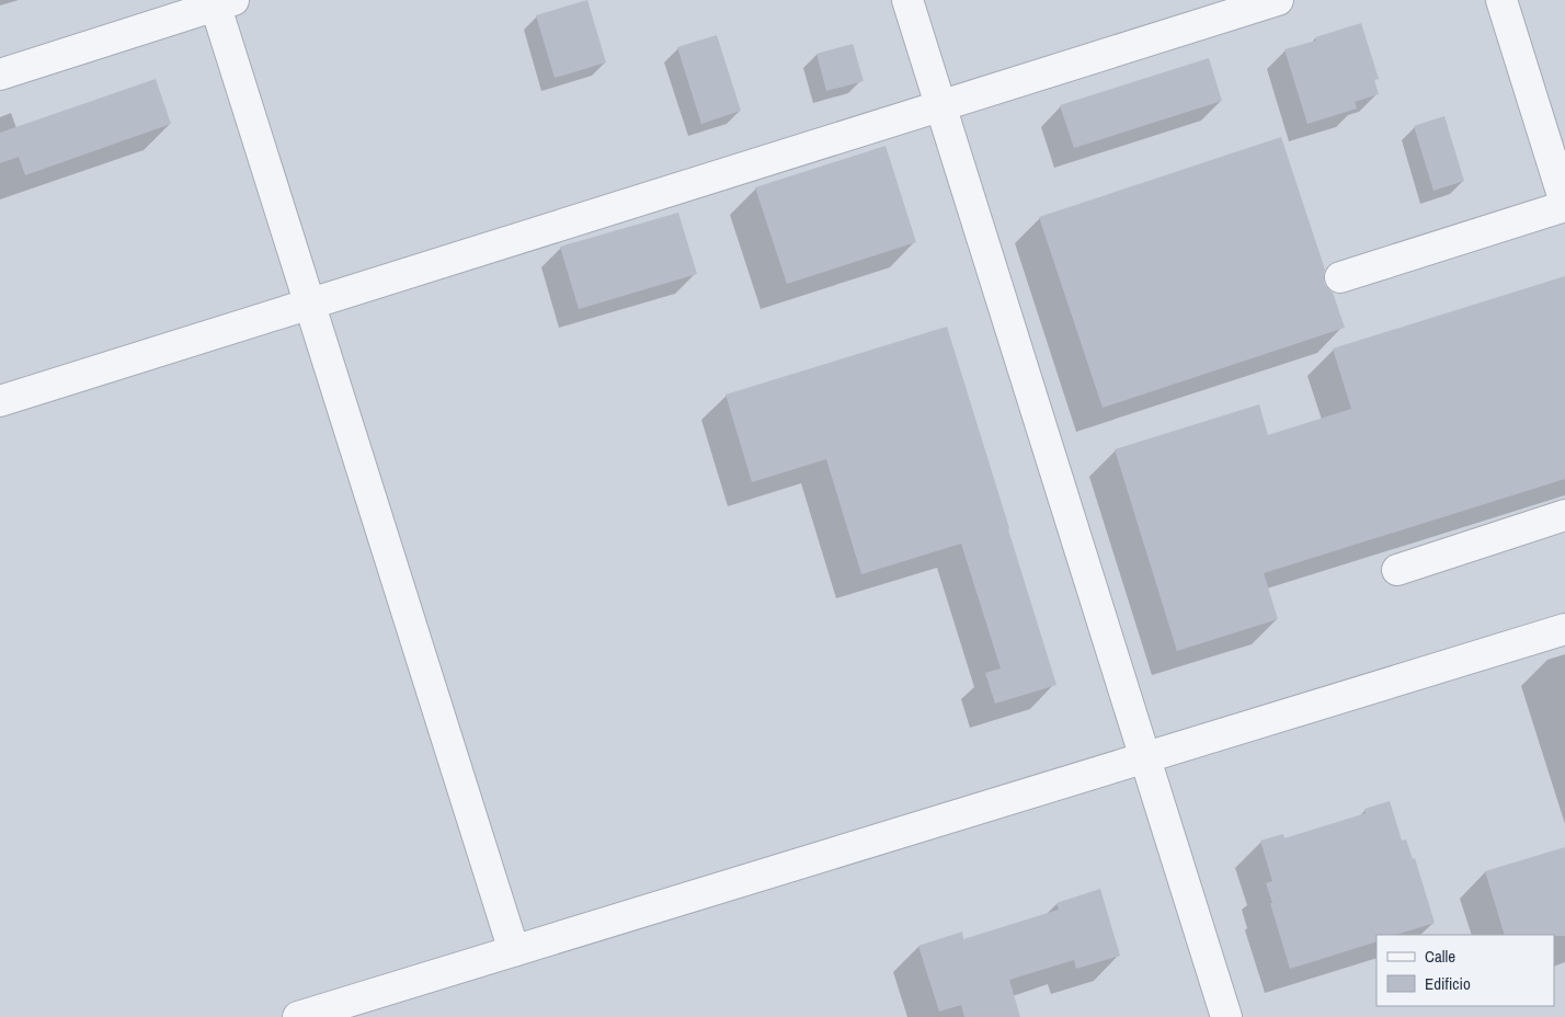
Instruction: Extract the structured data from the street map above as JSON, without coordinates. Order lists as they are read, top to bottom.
{
  "legend": ["Calle", "Edificio"]
}
